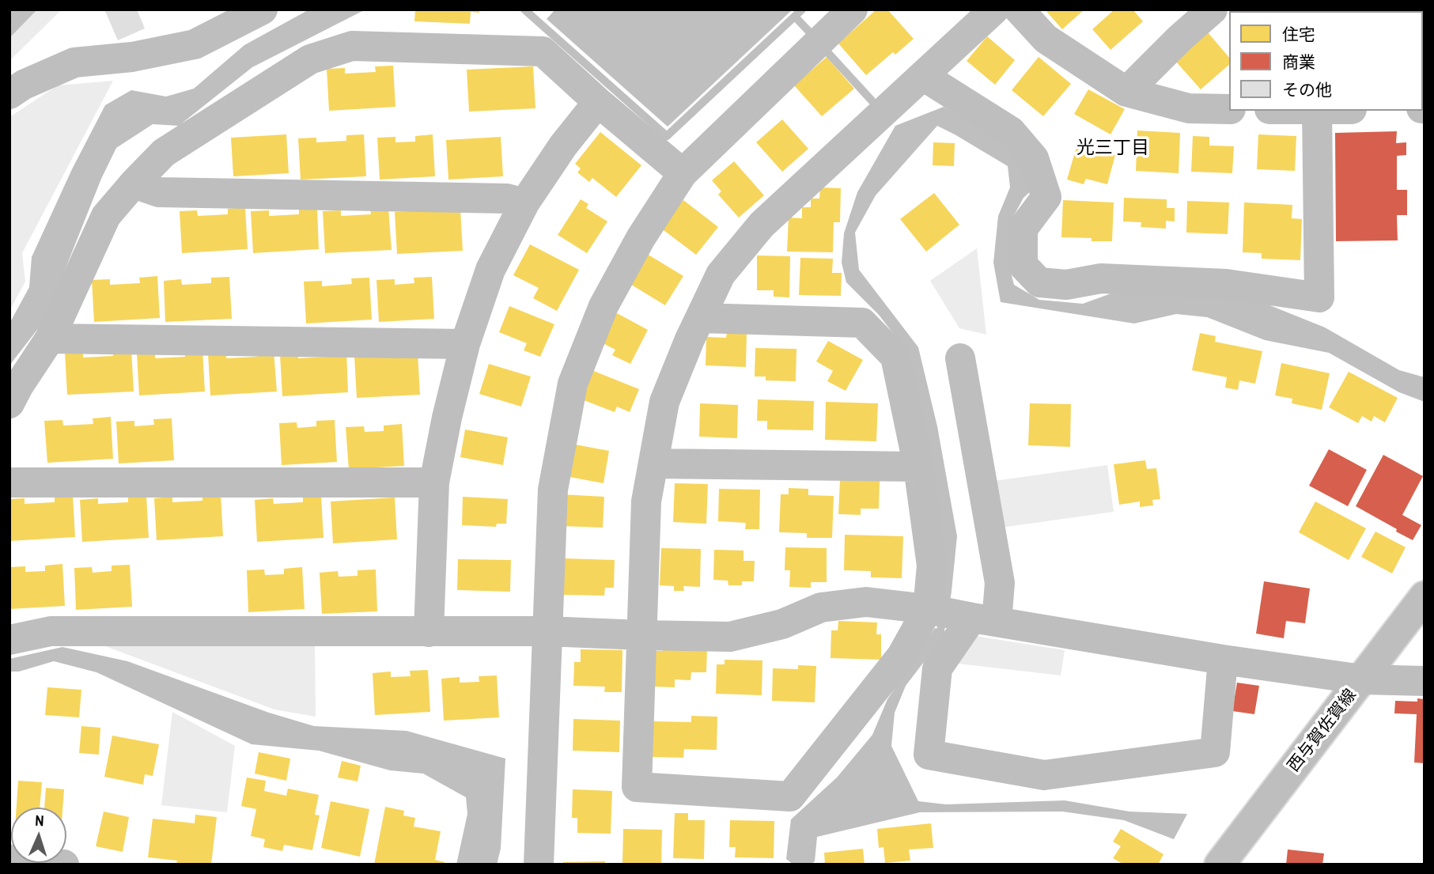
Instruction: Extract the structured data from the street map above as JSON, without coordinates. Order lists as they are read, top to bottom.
{
  "streets": {
    "street": ["西与賀佐賀線"]
  },
  "districts": ["光三丁目"],
  "legend": ["住宅", "商業", "その他"],
  "north": "top"
}
